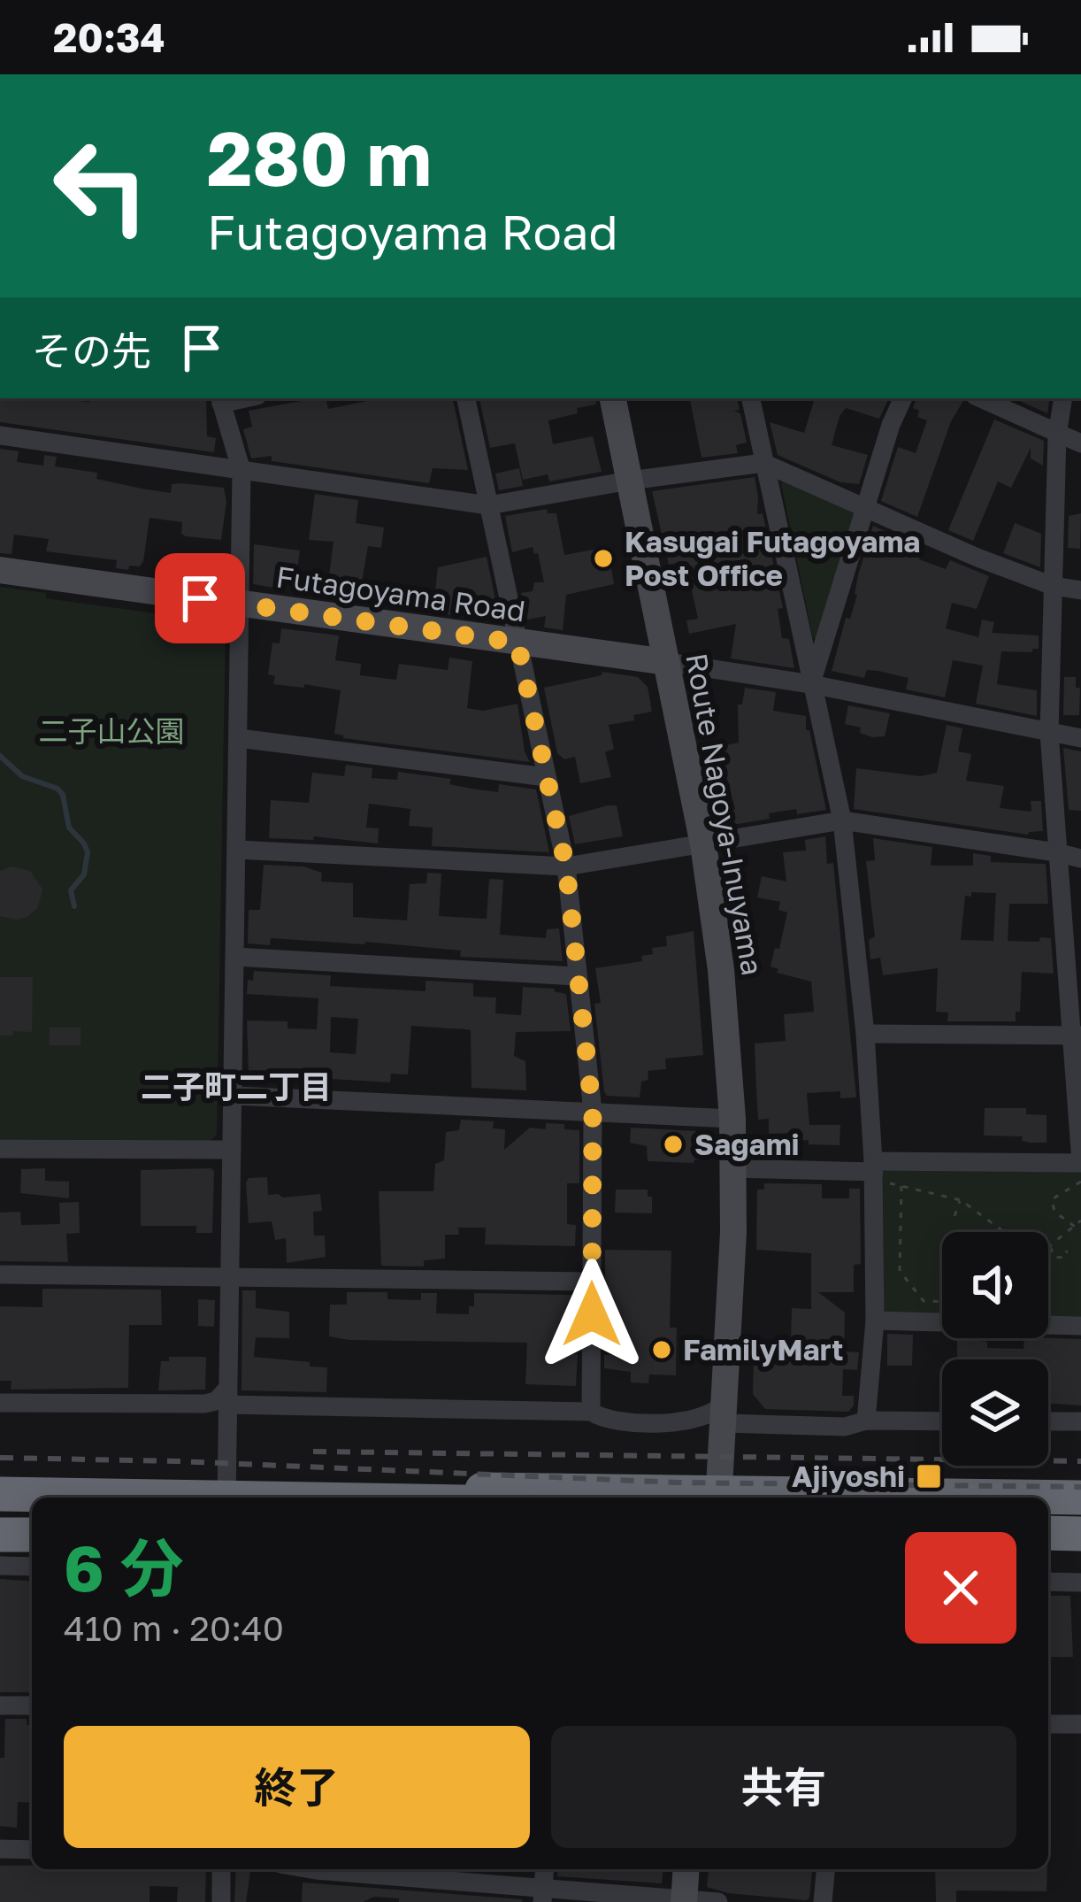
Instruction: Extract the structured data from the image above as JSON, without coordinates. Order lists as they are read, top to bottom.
{
  "streets": {
    "main road": ["Futagoyama Road", "Route Nagoya-Inuyama"]
  },
  "crossings": [
    ["Futagoyama Road", "Route Nagoya-Inuyama"]
  ],
  "districts": ["二子町二丁目"],
  "parks": ["二子山公園"],
  "places": {
    "other": ["Kasugai Futagoyama Post Office", "Sagami", "FamilyMart"],
    "transit": ["Ajiyoshi"]
  },
  "page": {
    "status": "20:34",
    "turn": ["280 m", "Futagoyama Road"],
    "then": "その先",
    "heading": ["6 分", "410 m · 20:40"],
    "buttons": ["終了", "共有"]
  }
}
